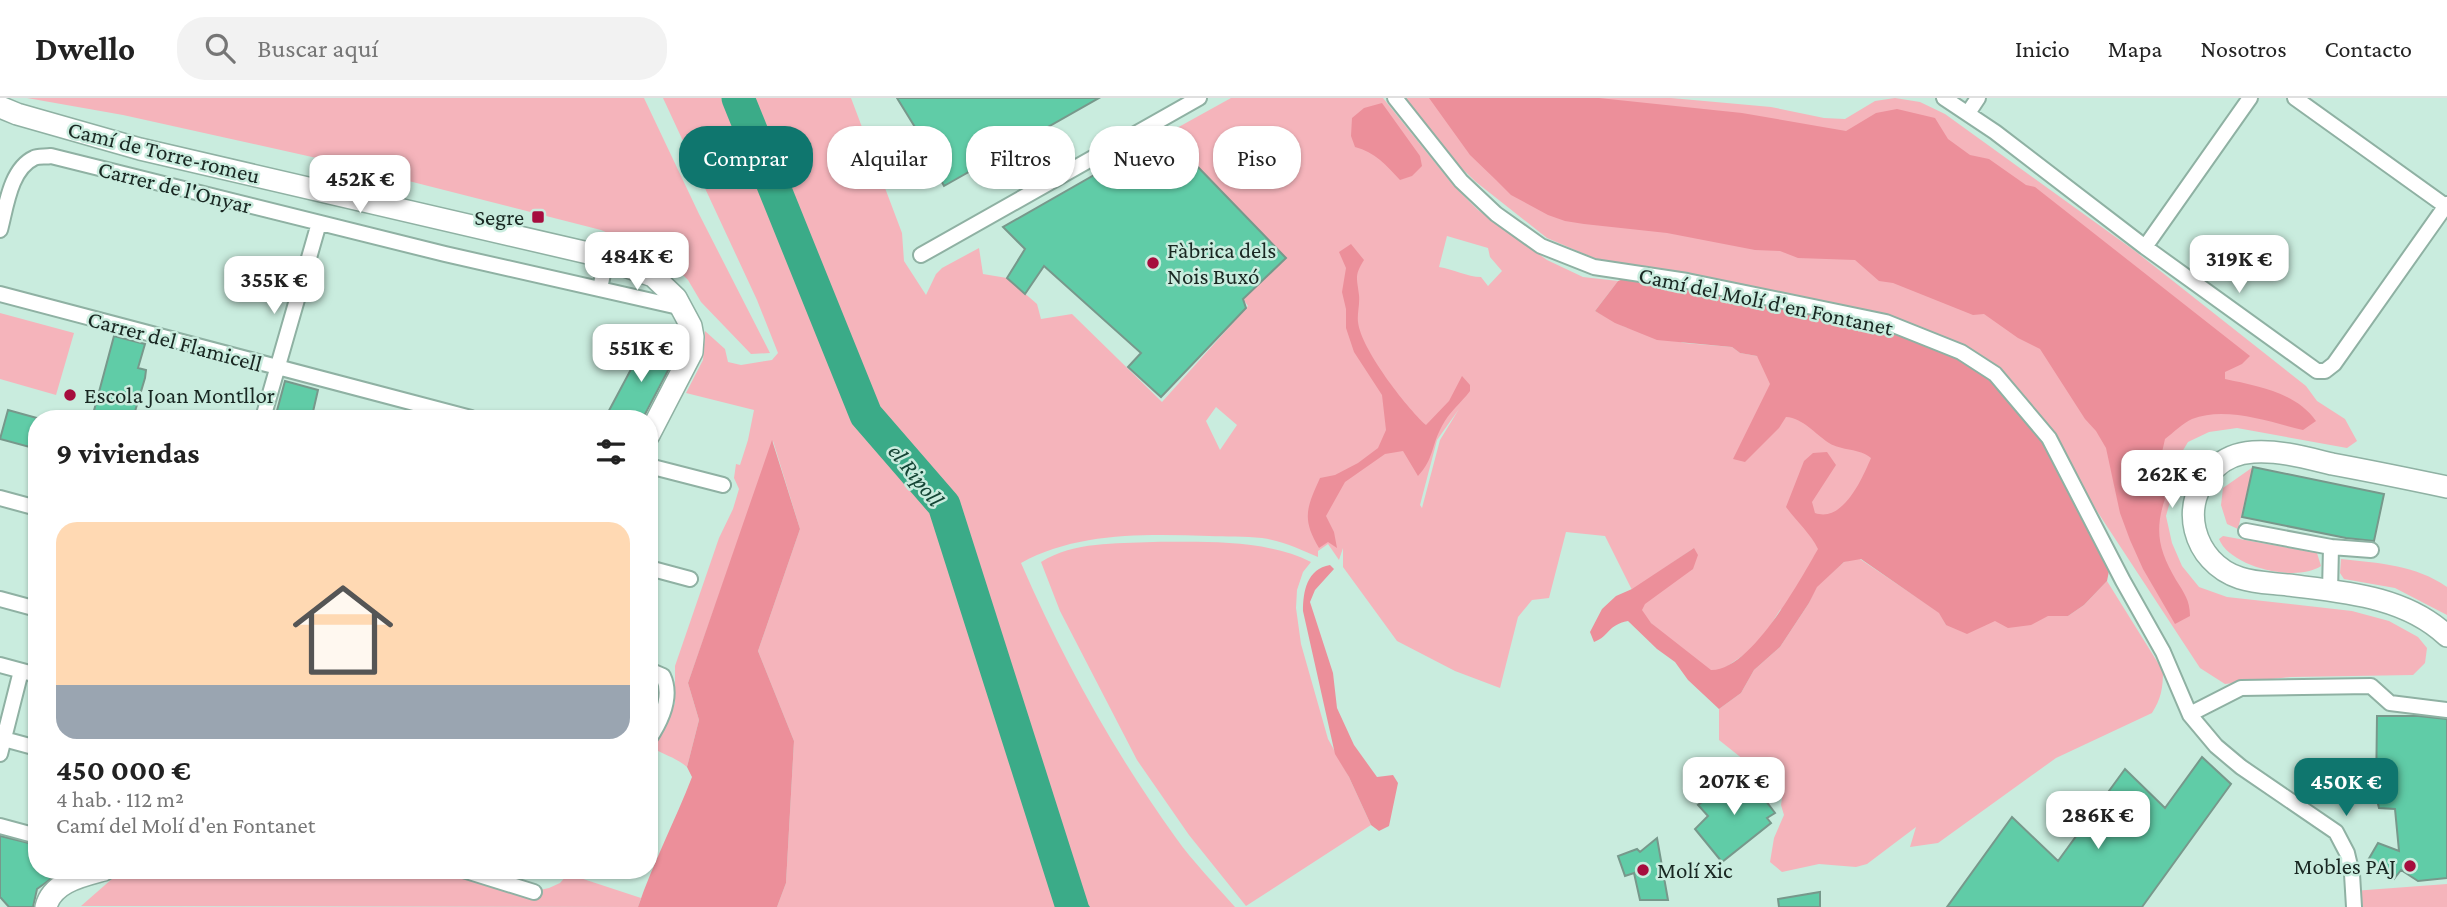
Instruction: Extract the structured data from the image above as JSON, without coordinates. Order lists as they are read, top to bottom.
{
  "streets": {
    "street": [
      "Camí de Torre-romeu",
      "Carrer de l'Onyar",
      "Camí del Molí d'en Fontanet",
      "Carrer del Flamicell"
    ]
  },
  "crossings": [
    ["Camí de Torre-romeu", "Carrer de l'Onyar"]
  ],
  "water": ["el Ripoll"],
  "places": {
    "transit": ["Segre"],
    "other": [
      "Fàbrica dels Nois Buxó",
      "Escola Joan Montllor",
      "Mobles PAJ",
      "Molí Xic"
    ]
  },
  "page": {
    "header": "Dwello",
    "search": "Buscar aquí",
    "nav": [
      "Inicio",
      "Mapa",
      "Nosotros",
      "Contacto"
    ],
    "chip": [
      "Comprar",
      "Alquilar",
      "Filtros",
      "Nuevo",
      "Piso"
    ],
    "price": [
      "452K €",
      "484K €",
      "319K €",
      "355K €",
      "551K €",
      "262K €",
      "207K €",
      "450K €",
      "286K €"
    ],
    "heading": "9 viviendas",
    "list": [
      {
        "name": "450 000 €",
        "note": "4 hab. · 112 m² · Camí del Molí d'en Fontanet"
      }
    ]
  }
}
